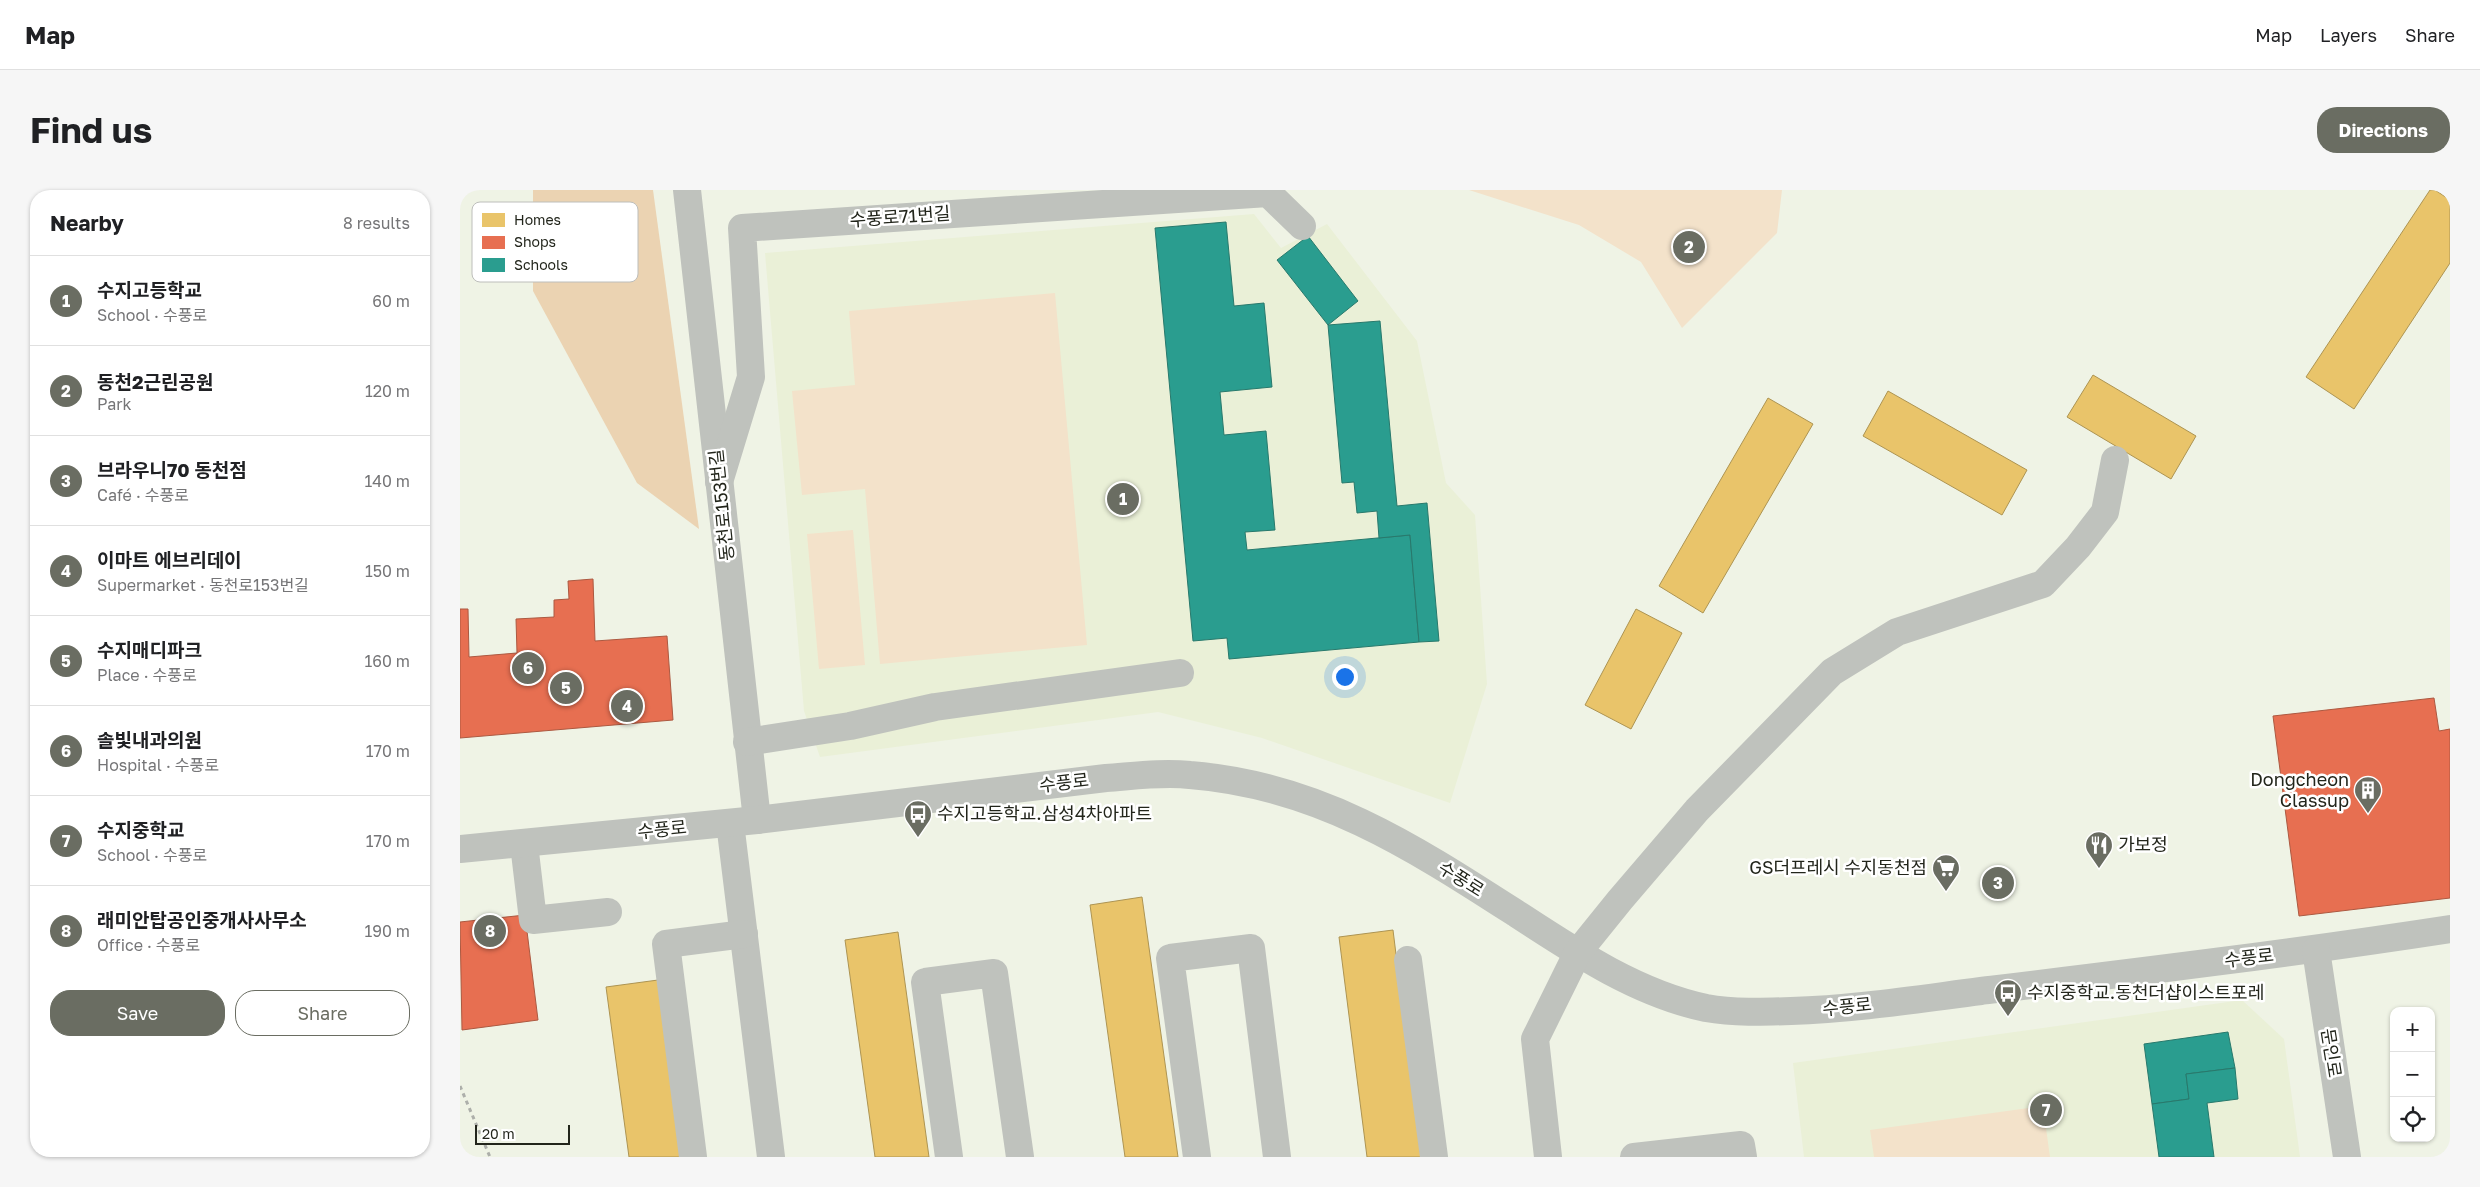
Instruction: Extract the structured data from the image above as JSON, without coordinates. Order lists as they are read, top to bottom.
{
  "streets": {
    "street": [
      "수풍로71번길",
      "동천로153번길",
      "수풍로",
      "문인로"
    ]
  },
  "crossings": [
    ["수풍로71번길", "동천로153번길"],
    ["동천로153번길", "수풍로"],
    ["수풍로", "문인로"]
  ],
  "places": {
    "building": ["Dongcheon Classup"],
    "bus stop": ["수지고등학교.삼성4차아파트", "수지중학교.동천더샵이스트포레"],
    "restaurant": ["가보정"],
    "supermarket": ["GS더프레시 수지동천점"]
  },
  "legend": ["Homes", "Shops", "Schools"],
  "scale_bar": "20 m",
  "page": {
    "header": "Map",
    "nav": ["Map", "Layers", "Share"],
    "buttons": [
      "Directions",
      ["Save", "Share"]
    ],
    "title": "Find us",
    "heading": ["Nearby", "8 results"],
    "pins": [
      "2",
      "1",
      "6",
      "5",
      "4",
      "3",
      "8",
      "7"
    ],
    "list": [
      {
        "mark": "1",
        "name": "수지고등학교",
        "note": "School · 수풍로",
        "value": "60 m"
      },
      {
        "mark": "2",
        "name": "동천2근린공원",
        "note": "Park",
        "value": "120 m"
      },
      {
        "mark": "3",
        "name": "브라우니70 동천점",
        "note": "Café · 수풍로",
        "value": "140 m"
      },
      {
        "mark": "4",
        "name": "이마트 에브리데이",
        "note": "Supermarket · 동천로153번길",
        "value": "150 m"
      },
      {
        "mark": "5",
        "name": "수지매디파크",
        "note": "Place · 수풍로",
        "value": "160 m"
      },
      {
        "mark": "6",
        "name": "솔빛내과의원",
        "note": "Hospital · 수풍로",
        "value": "170 m"
      },
      {
        "mark": "7",
        "name": "수지중학교",
        "note": "School · 수풍로",
        "value": "170 m"
      },
      {
        "mark": "8",
        "name": "래미안탑공인중개사사무소",
        "note": "Office · 수풍로",
        "value": "190 m"
      }
    ],
    "map_buttons": ["+", "−"],
    "scale": "20 m"
  }
}
